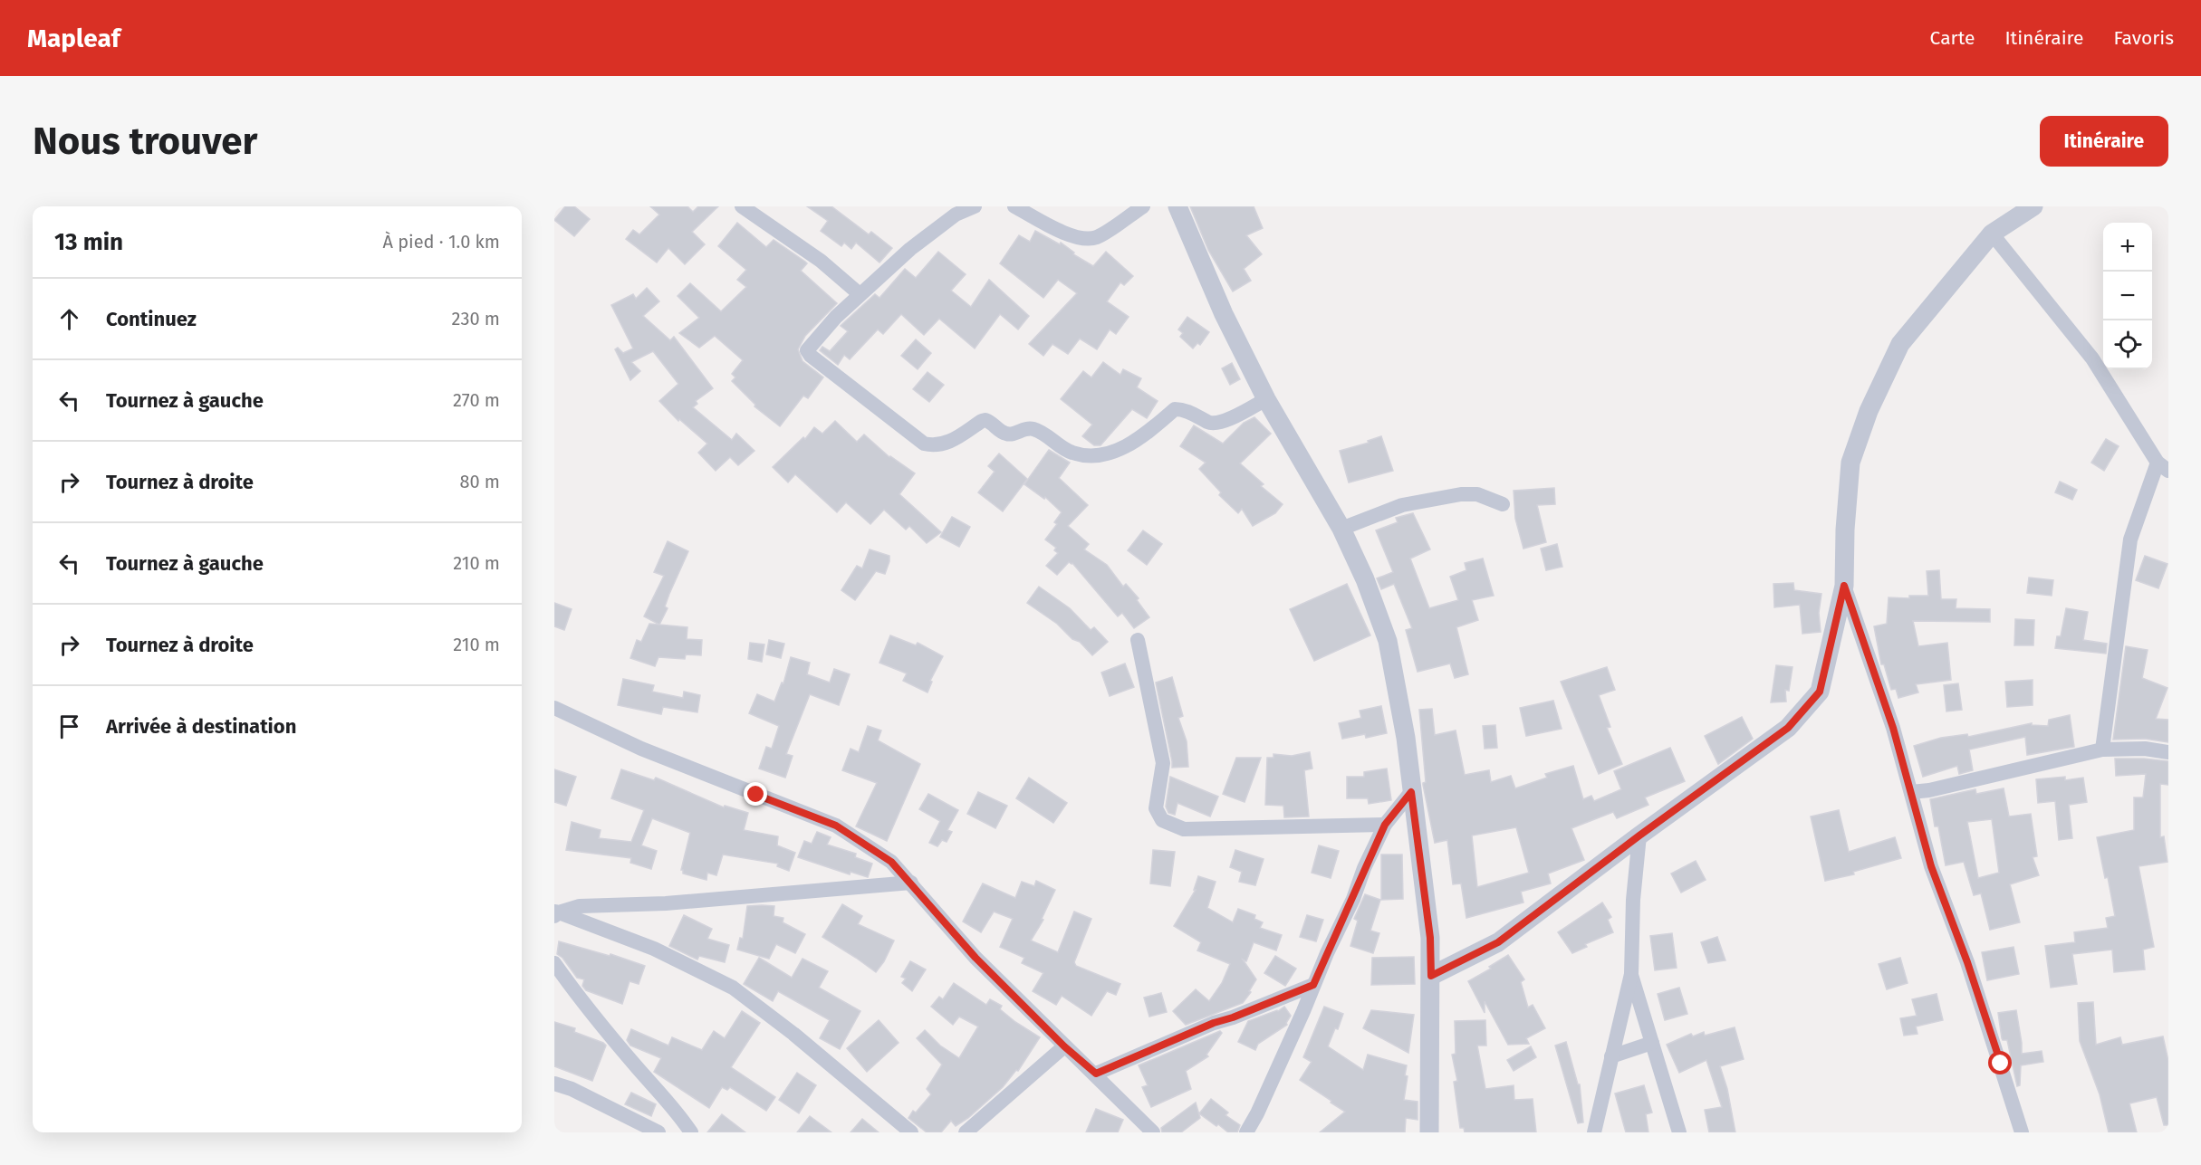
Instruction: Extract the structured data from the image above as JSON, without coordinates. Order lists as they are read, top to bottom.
{
  "page": {
    "header": "Mapleaf",
    "nav": ["Carte", "Itinéraire", "Favoris"],
    "buttons": "Itinéraire",
    "title": "Nous trouver",
    "heading": ["13 min", "À pied · 1.0 km"],
    "map_buttons": ["+", "−"],
    "list": [
      ["Continuez", "230 m"],
      ["Tournez à gauche", "270 m"],
      ["Tournez à droite", "80 m"],
      ["Tournez à gauche", "210 m"],
      ["Tournez à droite", "210 m"],
      "Arrivée à destination"
    ]
  }
}
